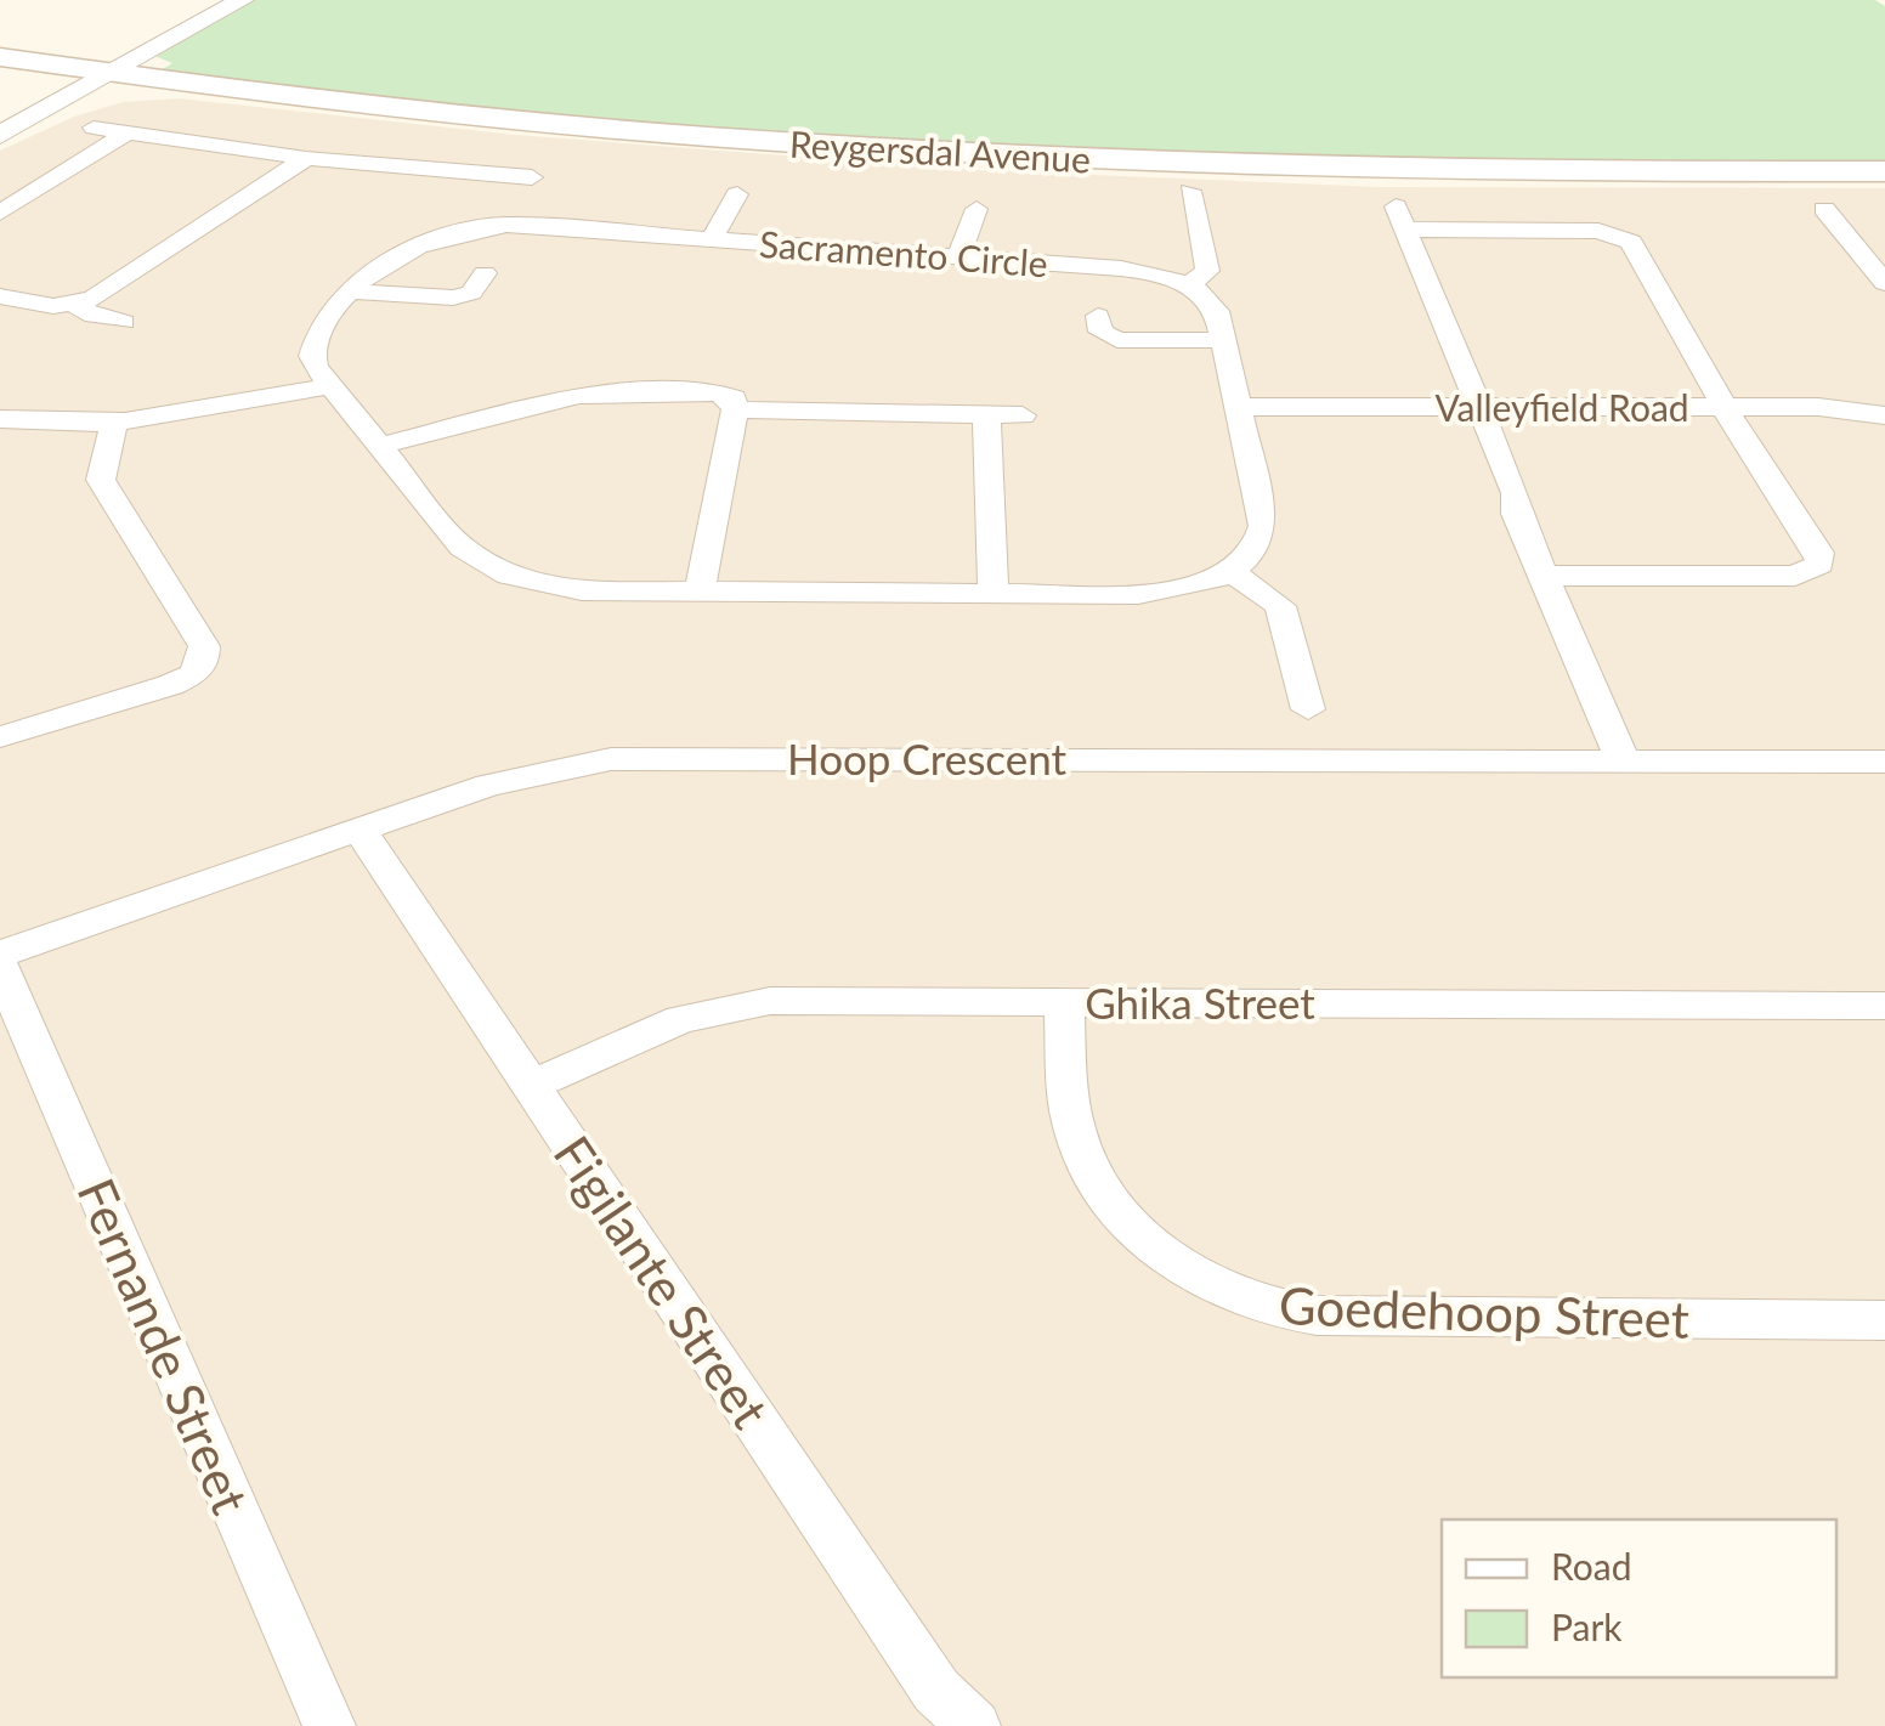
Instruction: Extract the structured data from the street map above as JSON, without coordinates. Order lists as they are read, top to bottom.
{
  "streets": {
    "main road": ["Reygersdal Avenue"],
    "street": [
      "Sacramento Circle",
      "Valleyfield Road",
      "Hoop Crescent",
      "Ghika Street",
      "Figilante Street",
      "Goedehoop Street",
      "Fernande Street"
    ]
  },
  "crossings": [
    ["Hoop Crescent", "Figilante Street"],
    ["Ghika Street", "Figilante Street"],
    ["Ghika Street", "Goedehoop Street"]
  ],
  "legend": ["Road", "Park"]
}
